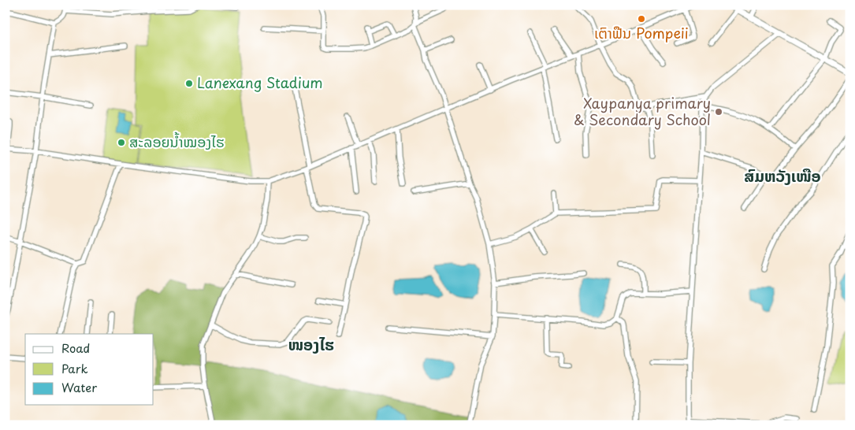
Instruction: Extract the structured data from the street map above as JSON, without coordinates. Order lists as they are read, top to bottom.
{
  "districts": ["ສົມຫວັງເໜືອ", "ໜອງໄຮ"],
  "places": [
    "ເຕົາຟືນ Pompeii",
    "Lanexang Stadium",
    "Xaypanya primary & Secondary School",
    "ສະລອຍນ້ຳໝອງໄຮ"
  ],
  "legend": ["Road", "Park", "Water"]
}
